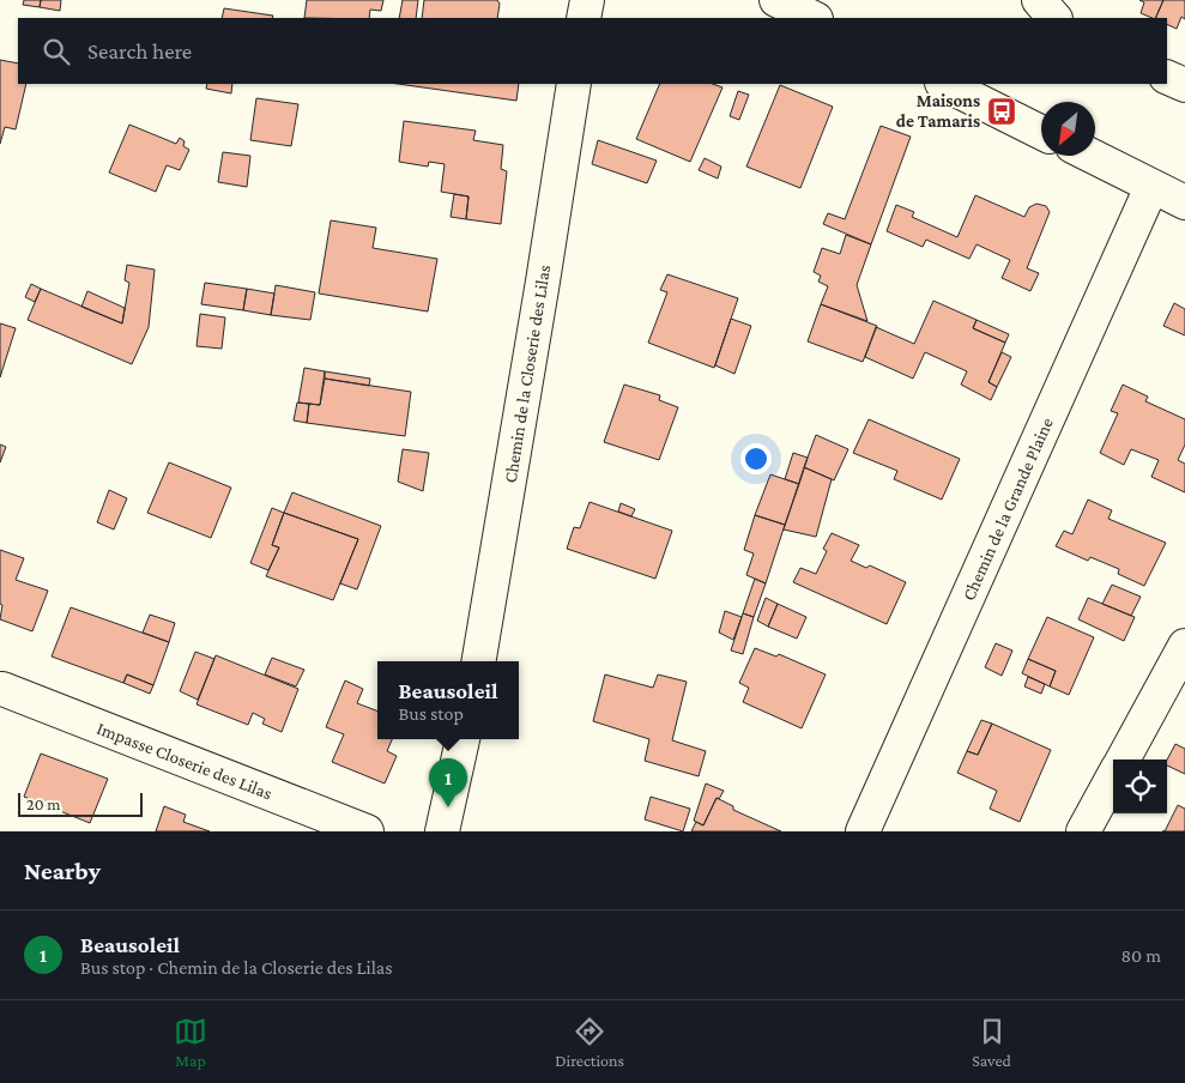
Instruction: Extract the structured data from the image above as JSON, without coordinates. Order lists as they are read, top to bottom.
{
  "streets": {
    "street": ["Chemin de la Closerie des Lilas", "Chemin de la Grande Plaine", "Impasse Closerie des Lilas"]
  },
  "places": {
    "bus stop": ["Maisons de Tamaris"]
  },
  "scale_bar": "20 m",
  "north": "bottom left",
  "page": {
    "search": "Search here",
    "popup": ["Beausoleil", "Bus stop"],
    "pins": "1",
    "scale": "20 m",
    "heading": "Nearby",
    "list": [
      {
        "mark": "1",
        "name": "Beausoleil",
        "note": "Bus stop · Chemin de la Closerie des Lilas",
        "value": "80 m"
      }
    ],
    "nav": ["Map", "Directions", "Saved"]
  }
}
